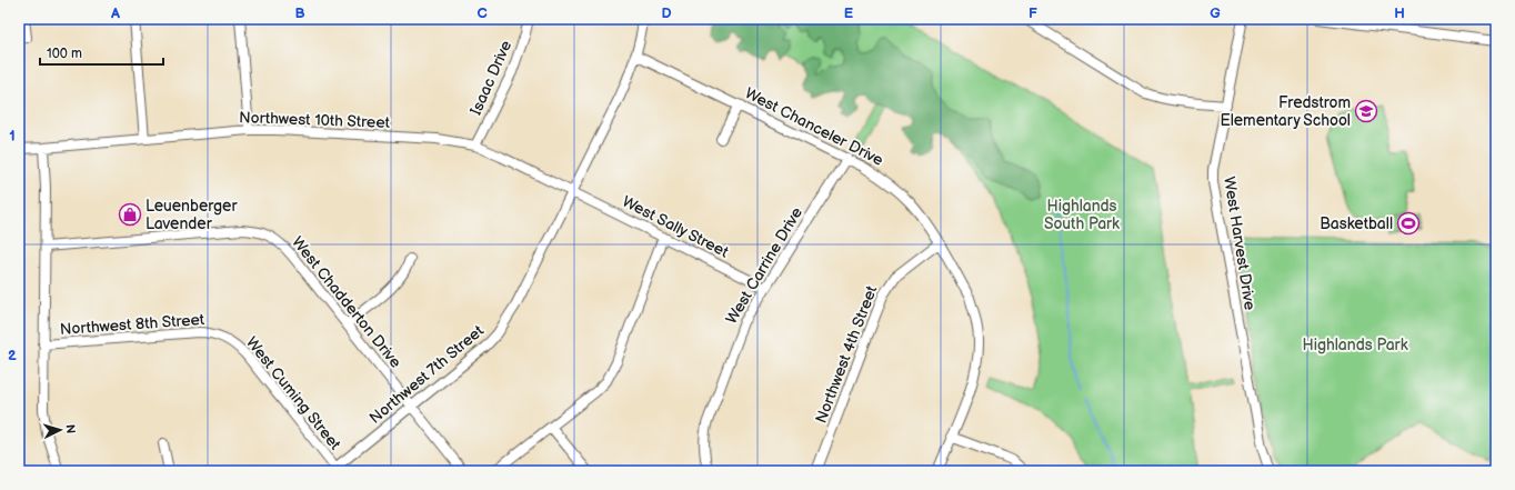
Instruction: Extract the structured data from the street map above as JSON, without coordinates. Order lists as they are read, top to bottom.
{
  "streets": {
    "street": [
      "Isaac Drive",
      "Northwest 10th Street",
      "West Chanceler Drive",
      "West Sally Street",
      "West Harvest Drive",
      "West Carrine Drive",
      "West Chadderton Drive",
      "Northwest 8th Street",
      "Northwest 4th Street",
      "Northwest 7th Street",
      "West Cuming Street"
    ]
  },
  "crossings": [
    ["Isaac Drive", "Northwest 10th Street"],
    ["Northwest 10th Street", "West Sally Street"],
    ["Northwest 10th Street", "Northwest 7th Street"],
    ["West Chanceler Drive", "West Carrine Drive"],
    ["West Chanceler Drive", "Northwest 4th Street"],
    ["West Chanceler Drive", "Northwest 7th Street"],
    ["West Sally Street", "West Carrine Drive"],
    ["West Sally Street", "Northwest 7th Street"],
    ["West Chadderton Drive", "Northwest 7th Street"],
    ["Northwest 8th Street", "West Cuming Street"],
    ["Northwest 7th Street", "West Cuming Street"]
  ],
  "parks": ["Highlands South Park", "Highlands Park"],
  "places": {
    "school or university": ["Fredstrom Elementary School"],
    "shop": ["Leuenberger Lavender"],
    "sports": ["Basketball"]
  },
  "scale_bar": "100 m",
  "north": "right",
  "grid": {
    "columns": [
      "A",
      "B",
      "C",
      "D",
      "E",
      "F",
      "G",
      "H"
    ],
    "rows": ["1", "2"]
  }
}
